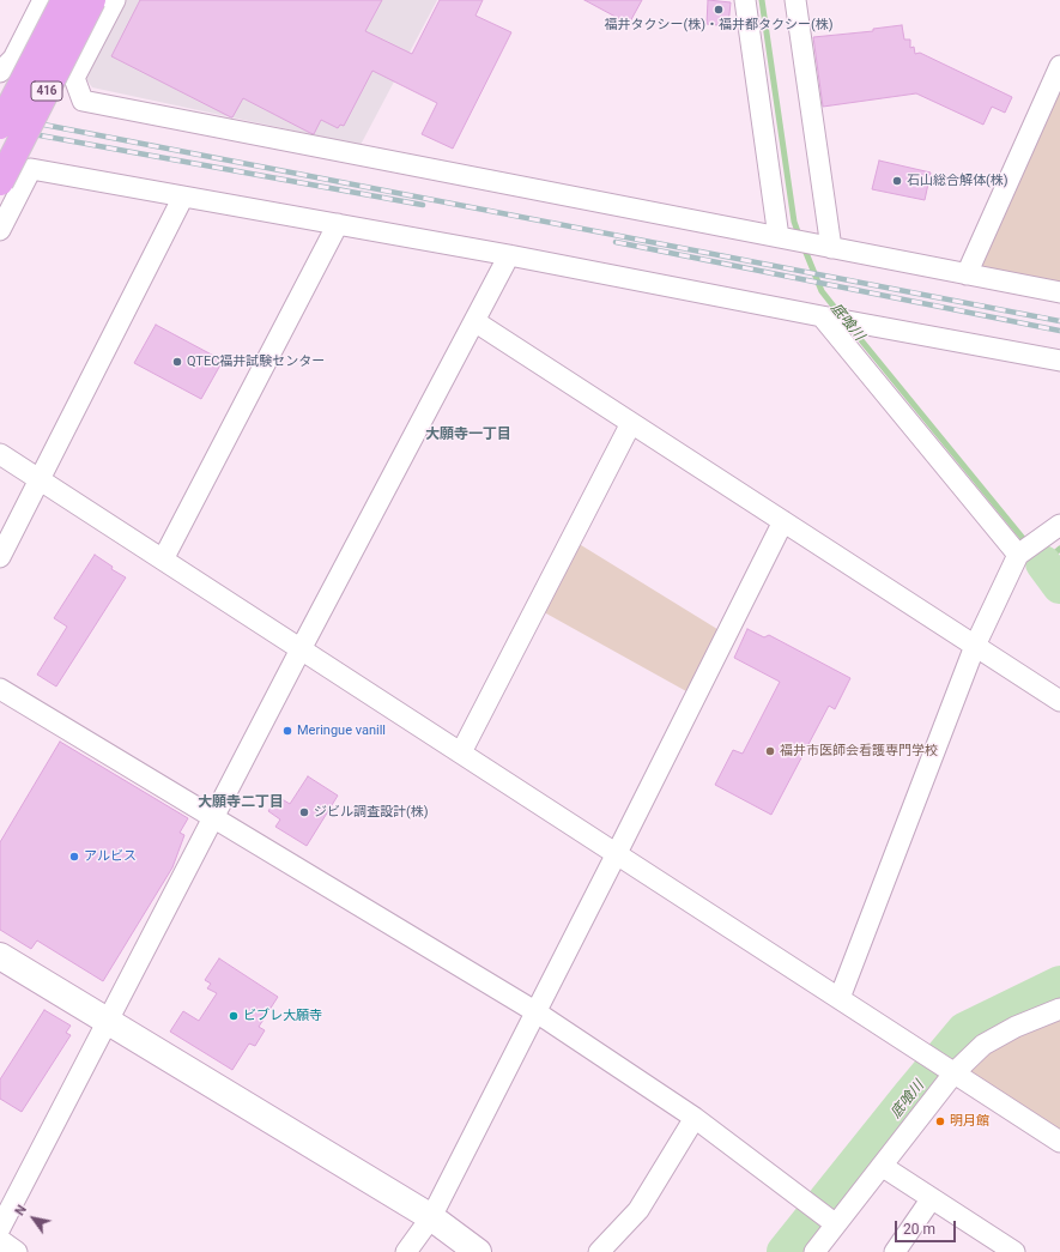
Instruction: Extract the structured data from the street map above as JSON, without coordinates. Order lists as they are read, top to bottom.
{
  "streets": {
    "highway": ["416"]
  },
  "districts": ["大願寺一丁目", "大願寺二丁目"],
  "water": ["底喰川"],
  "places": [
    "福井タクシー(株)・福井都タクシー(株)",
    "石山総合解体(株)",
    "QTEC福井試験センター",
    "Meringue vanill",
    "福井市医師会看護専門学校",
    "ジビル調査設計(株)",
    "アルビス",
    "ビブレ大願寺",
    "明月館"
  ],
  "scale_bar": "20 m",
  "north": "top left"
}
